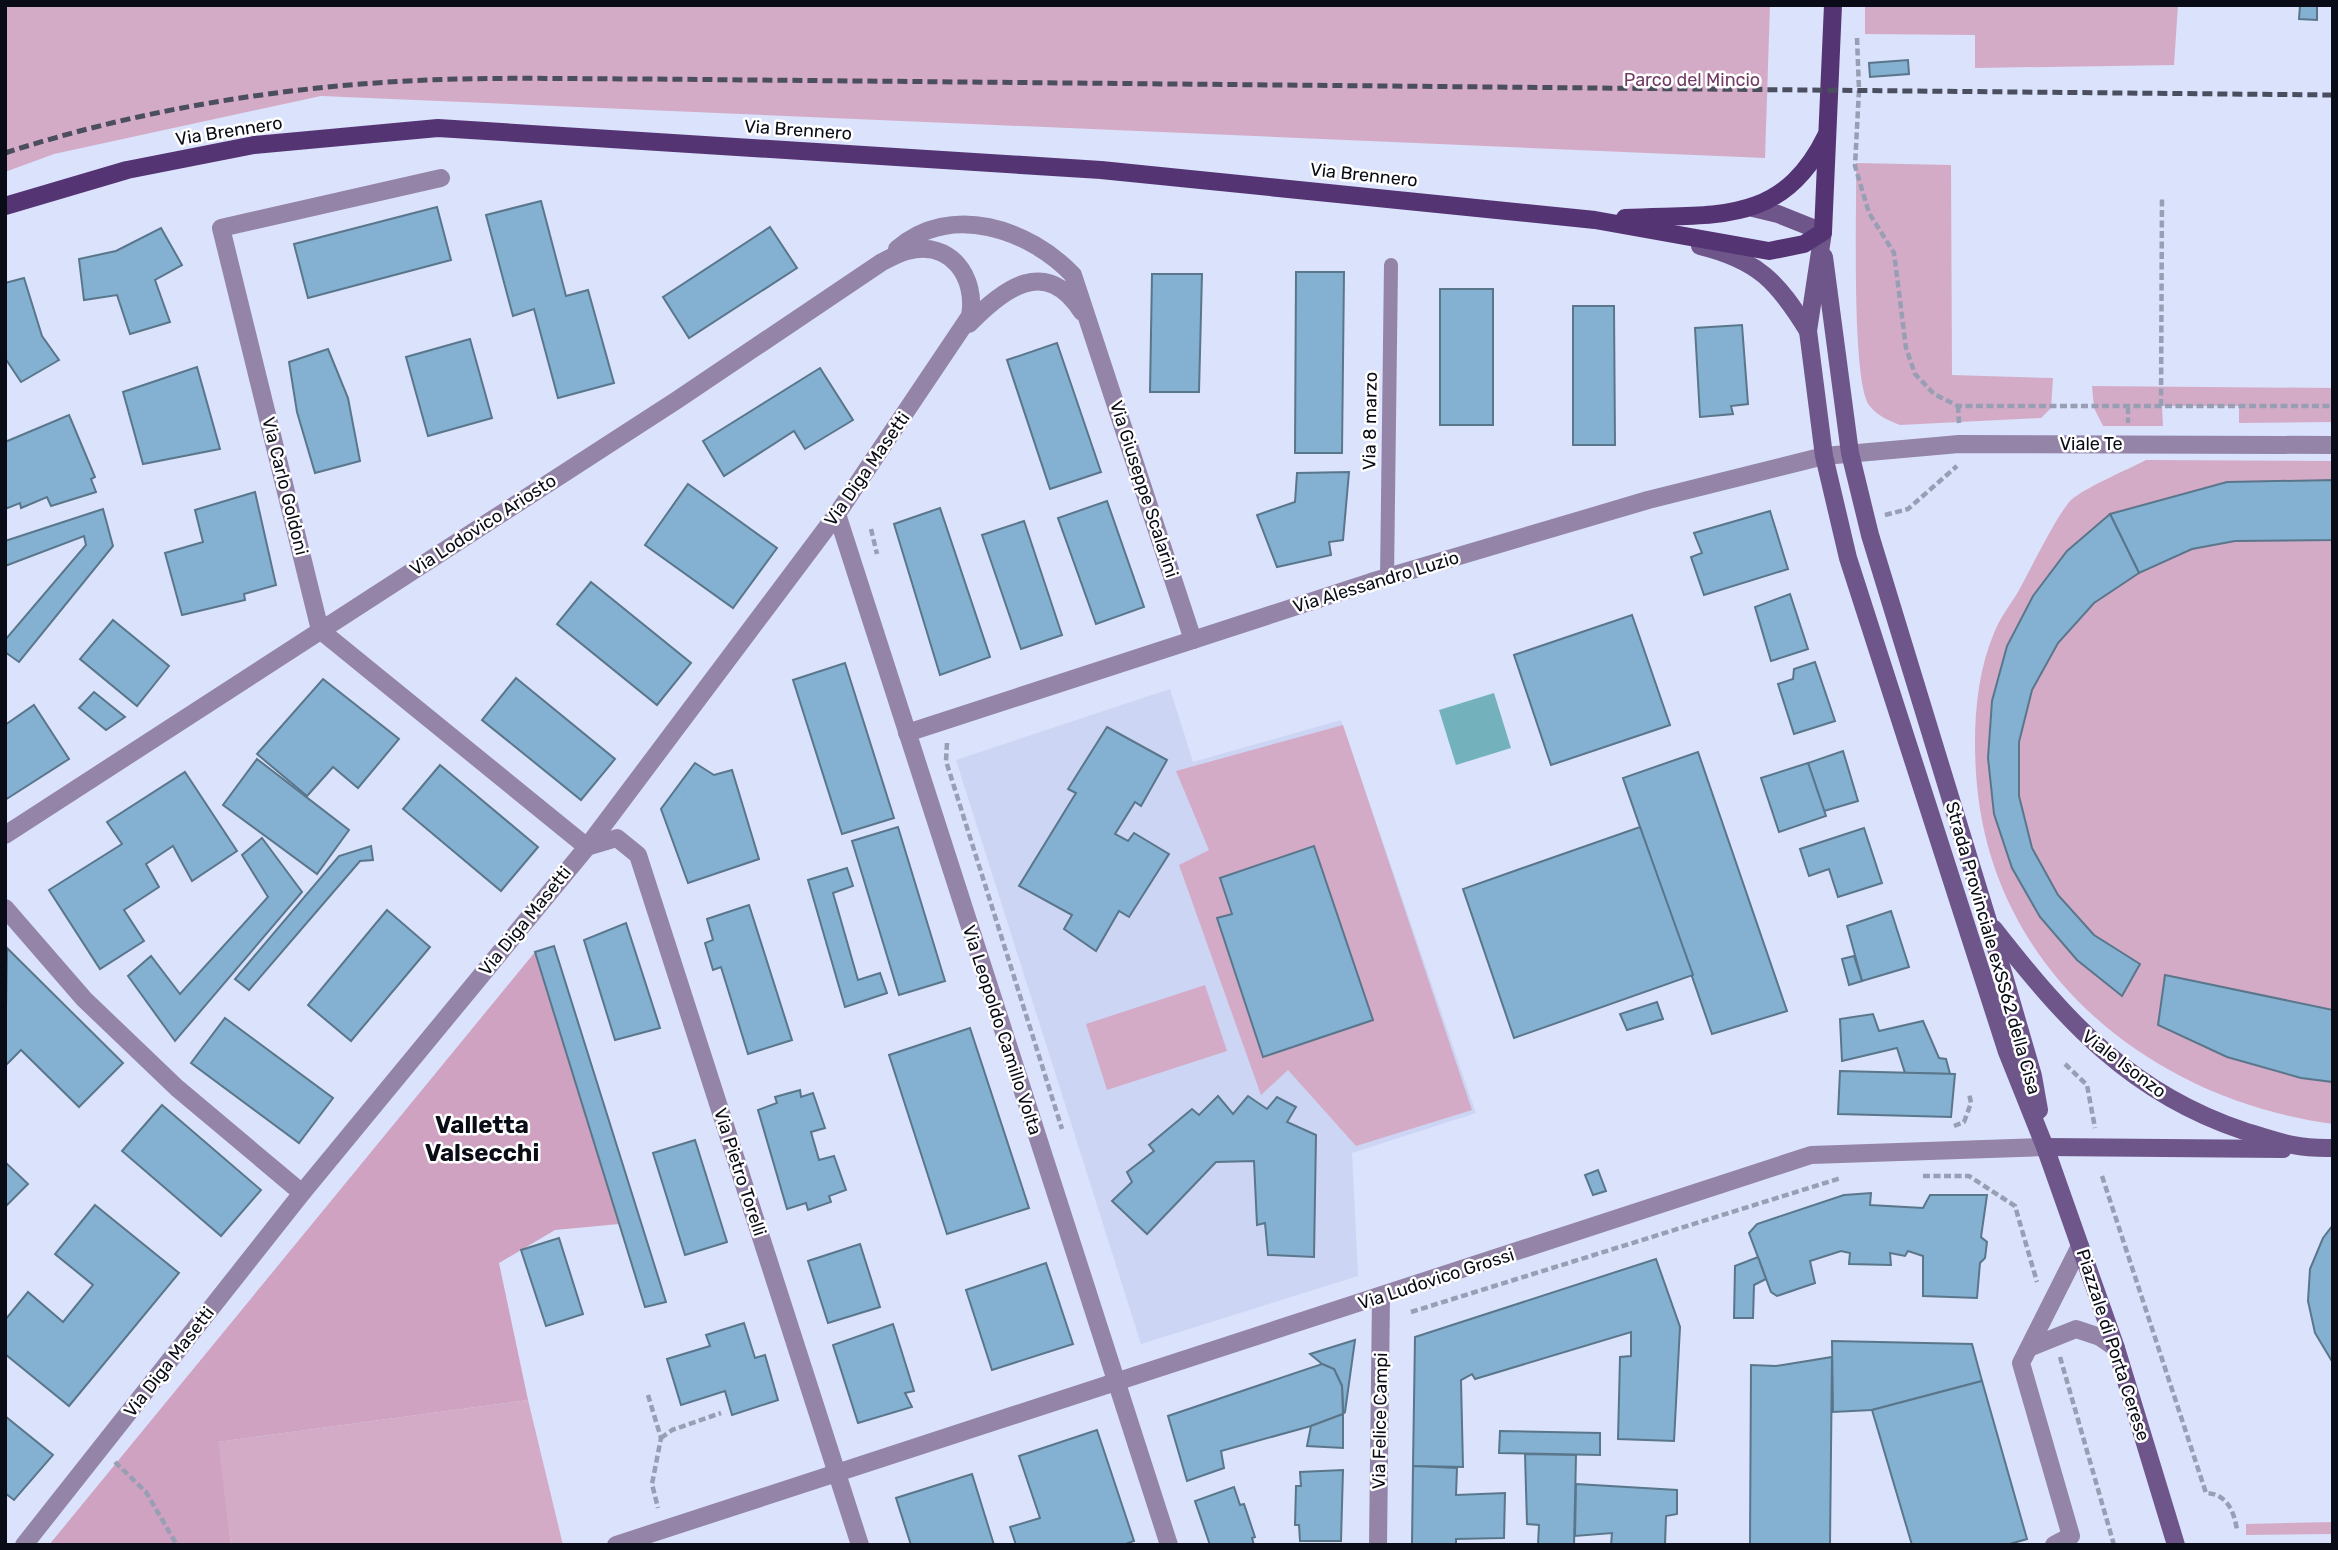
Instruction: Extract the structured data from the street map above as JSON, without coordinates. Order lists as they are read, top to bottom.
{
  "streets": {
    "main road": [
      "Via Brennero",
      "Strada Provinciale exSS62 della Cisa",
      "Viale Isonzo",
      "Piazzale di Porta Cerese"
    ],
    "street": [
      "Viale Te",
      "Via Diga Masetti",
      "Via Carlo Goldoni",
      "Via Giuseppe Scalarini",
      "Via Lodovico Ariosto",
      "Via Alessandro Luzio",
      "Via Leopoldo Camillo Volta",
      "Via Pietro Torelli",
      "Via Ludovico Grossi",
      "Via Felice Campi"
    ],
    "lane": ["Via 8 marzo"]
  },
  "crossings": [
    ["Via Brennero", "Strada Provinciale exSS62 della Cisa"],
    ["Via 8 marzo", "Via Alessandro Luzio"],
    ["Viale Te", "Via Alessandro Luzio"],
    ["Viale Te", "Strada Provinciale exSS62 della Cisa"],
    ["Via Diga Masetti", "Via Lodovico Ariosto"],
    ["Via Diga Masetti", "Via Leopoldo Camillo Volta"],
    ["Via Diga Masetti", "Via Pietro Torelli"],
    ["Via Carlo Goldoni", "Via Lodovico Ariosto"],
    ["Via Giuseppe Scalarini", "Via Alessandro Luzio"],
    ["Via Alessandro Luzio", "Strada Provinciale exSS62 della Cisa"],
    ["Via Alessandro Luzio", "Via Leopoldo Camillo Volta"],
    ["Strada Provinciale exSS62 della Cisa", "Viale Isonzo"],
    ["Strada Provinciale exSS62 della Cisa", "Via Ludovico Grossi"],
    ["Strada Provinciale exSS62 della Cisa", "Piazzale di Porta Cerese"],
    ["Via Leopoldo Camillo Volta", "Via Ludovico Grossi"],
    ["Viale Isonzo", "Via Ludovico Grossi"],
    ["Viale Isonzo", "Piazzale di Porta Cerese"],
    ["Via Pietro Torelli", "Via Ludovico Grossi"],
    ["Via Ludovico Grossi", "Piazzale di Porta Cerese"],
    ["Via Ludovico Grossi", "Via Felice Campi"]
  ],
  "districts": ["Valletta Valsecchi"],
  "parks": ["Parco del Mincio"]
}
